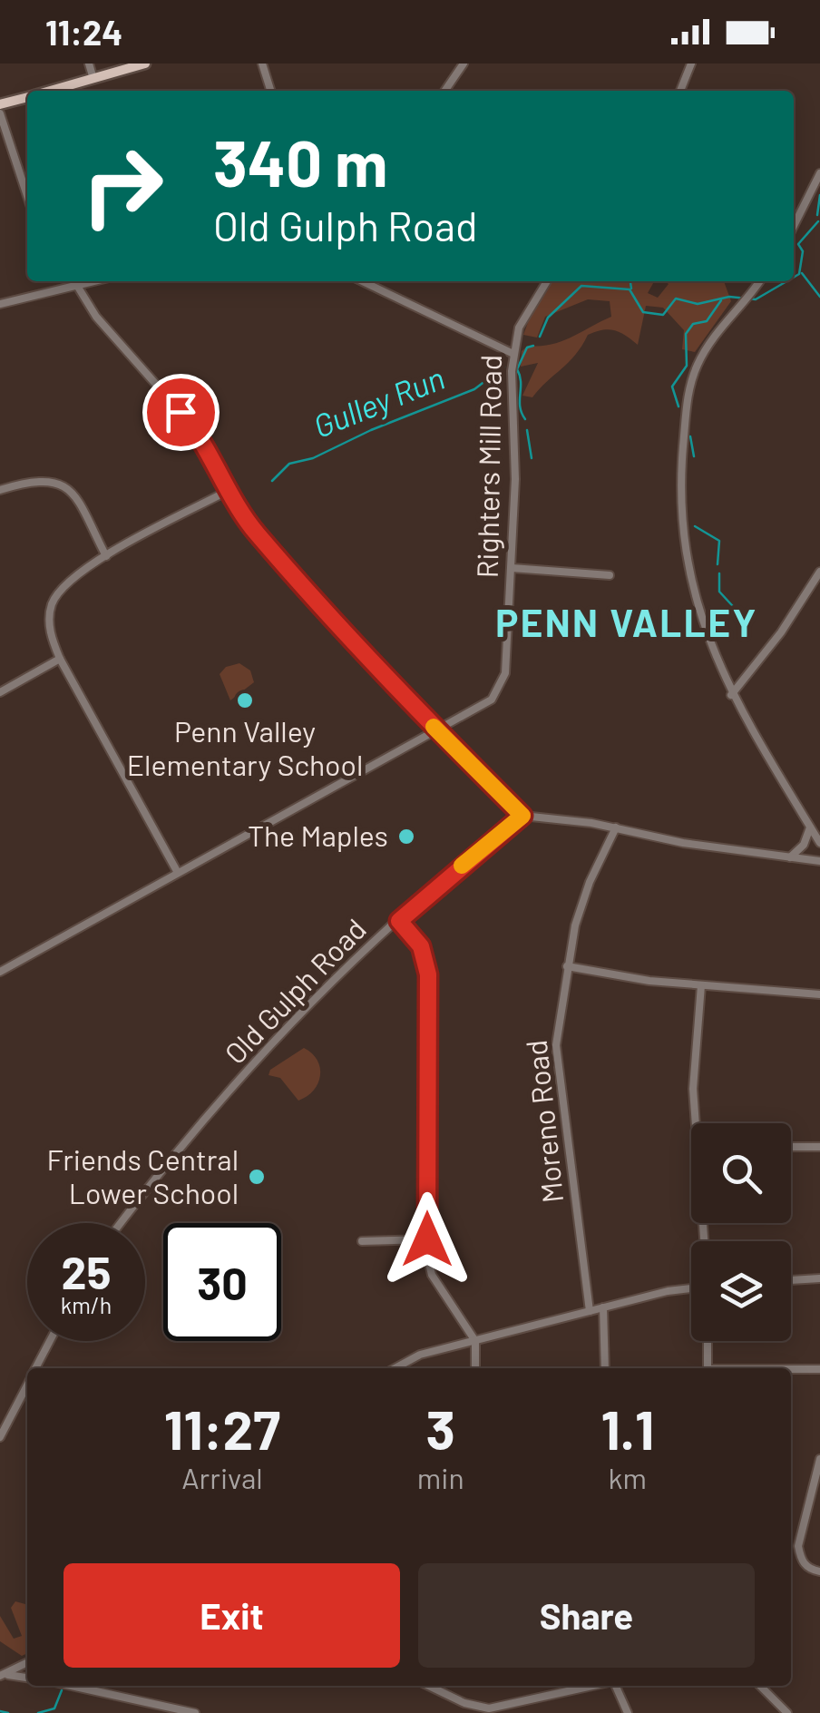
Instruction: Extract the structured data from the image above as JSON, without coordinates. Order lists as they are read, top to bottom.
{
  "streets": {
    "street": ["Righters Mill Road", "Old Gulph Road", "Moreno Road"]
  },
  "districts": ["PENN VALLEY"],
  "water": ["Gulley Run"],
  "places": ["Penn Valley Elementary School", "The Maples", "Friends Central Lower School"],
  "page": {
    "status": "11:24",
    "turn": ["340 m", "Old Gulph Road"],
    "speed": "25 km/h",
    "limit": "30",
    "eta": [
      "11:27",
      "Arrival",
      "3",
      "min",
      "1.1",
      "km"
    ],
    "buttons": ["Exit", "Share"]
  }
}
